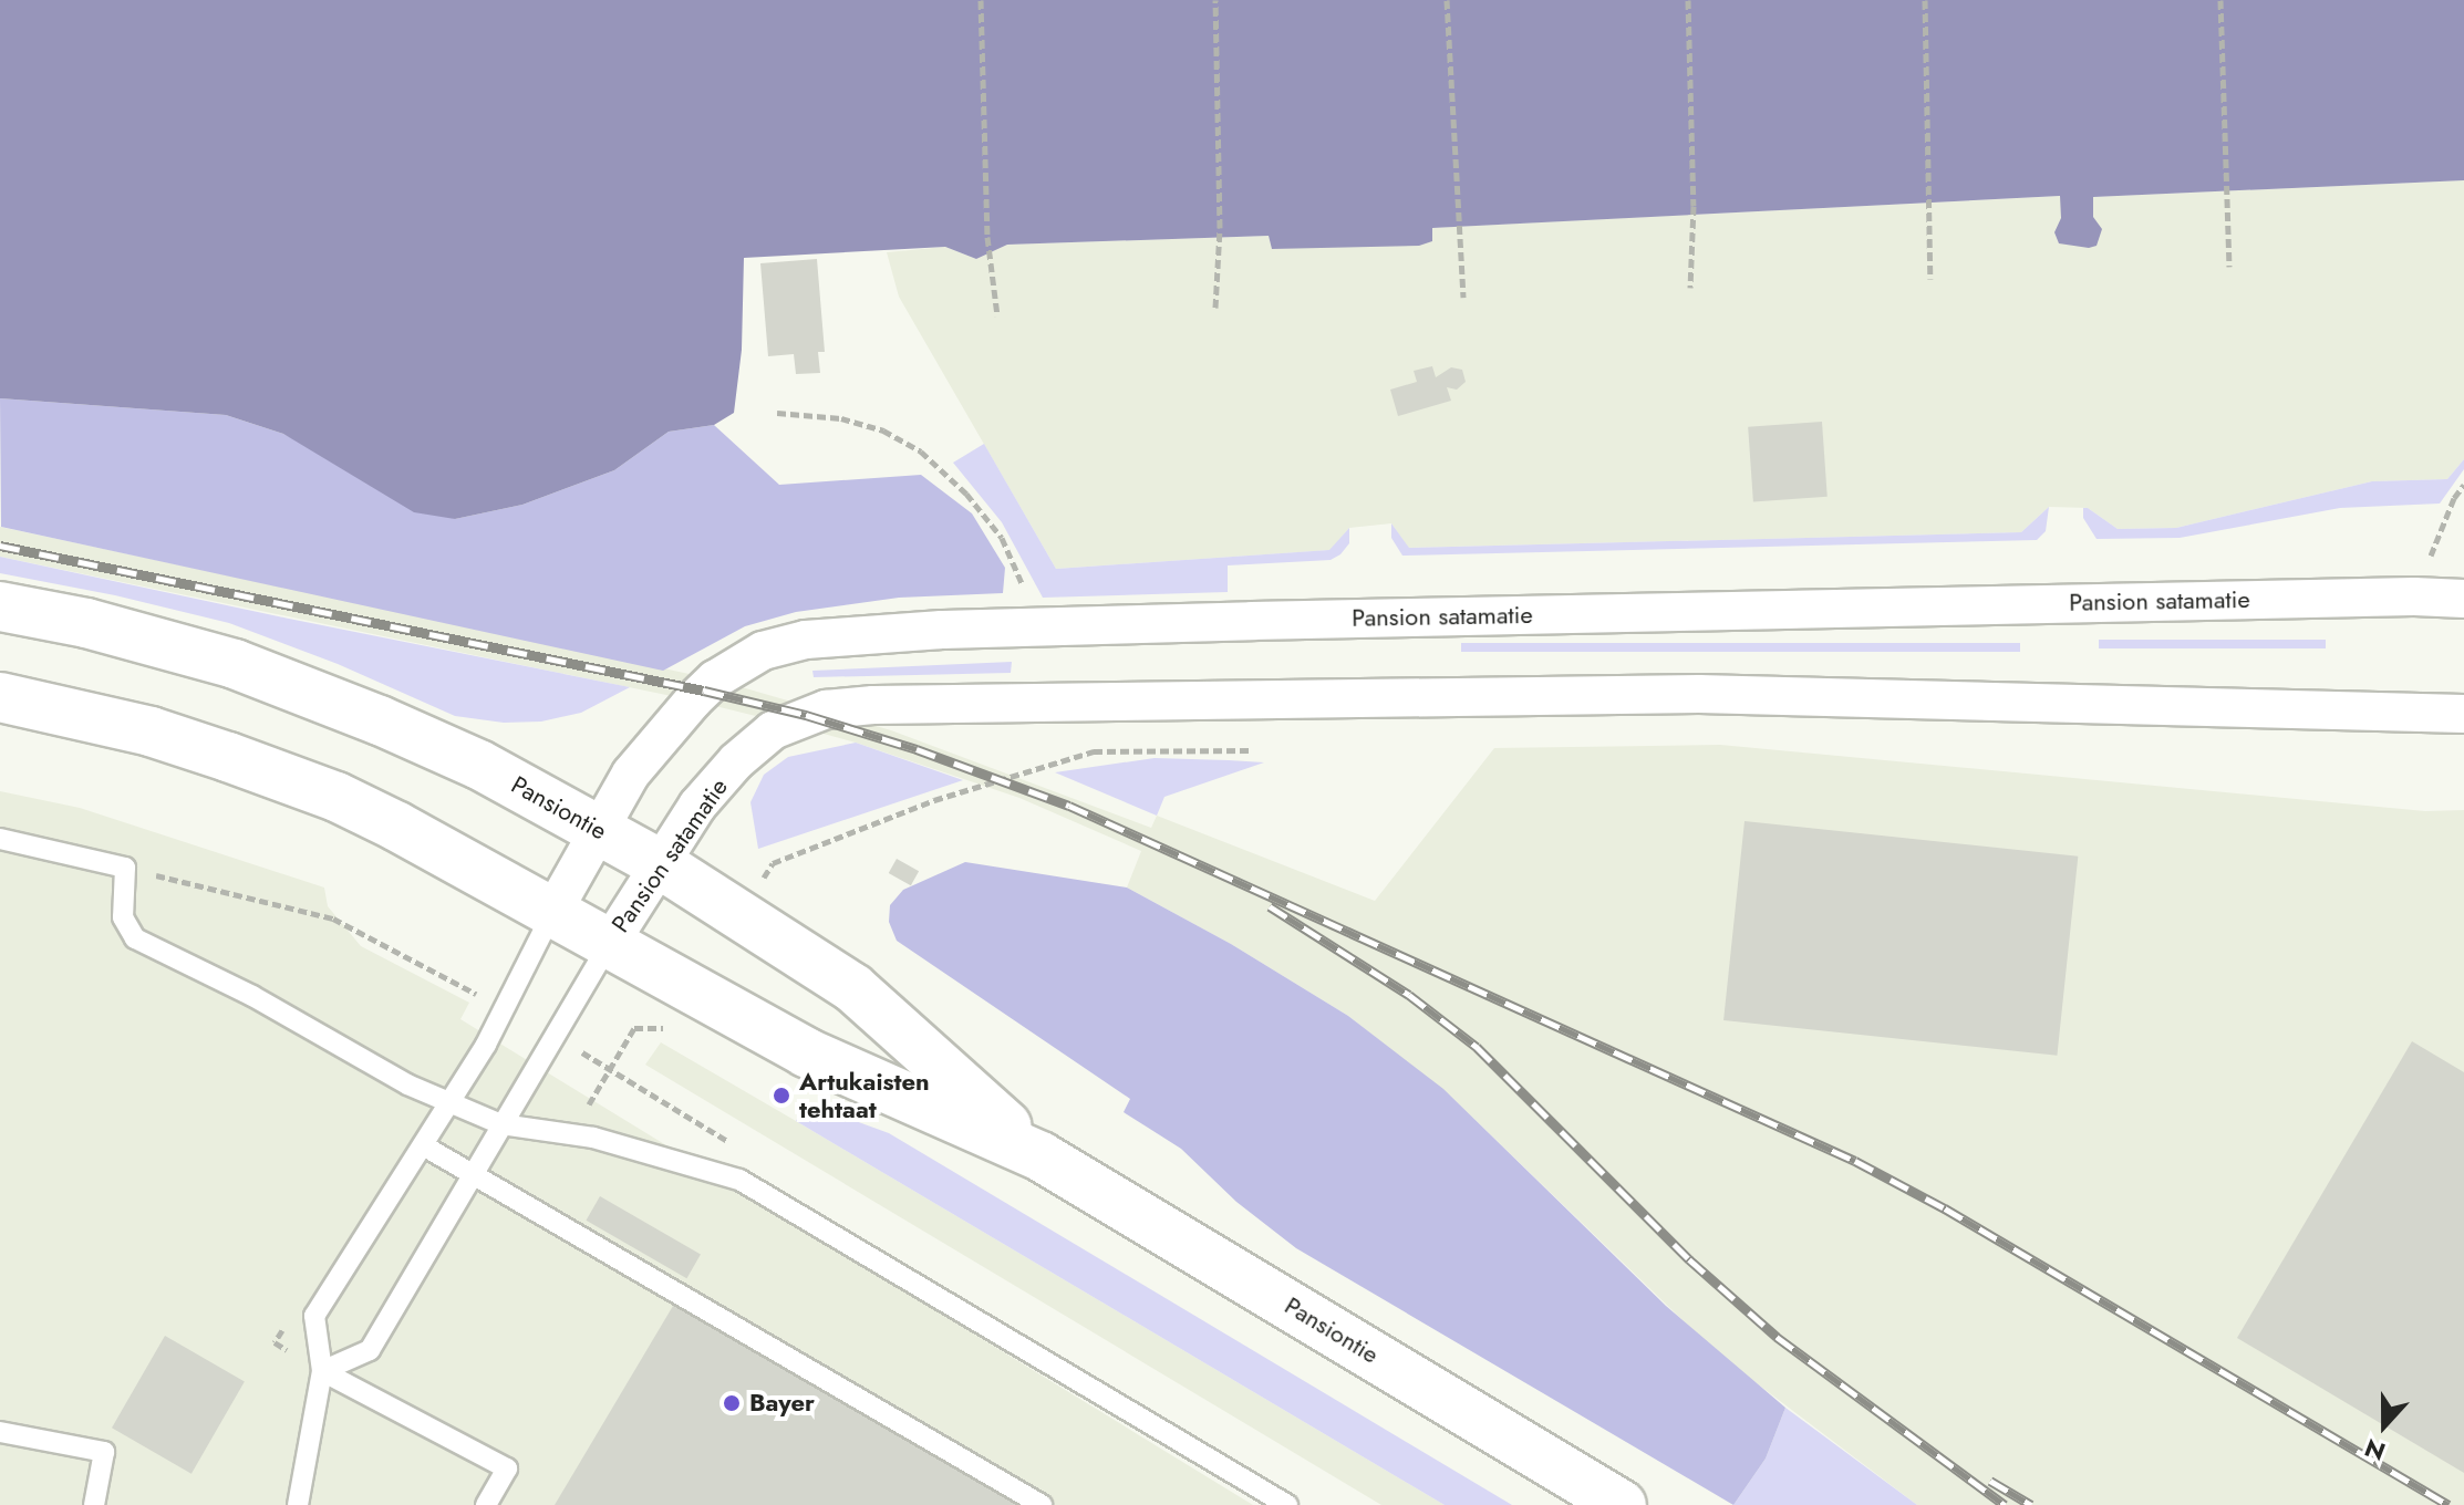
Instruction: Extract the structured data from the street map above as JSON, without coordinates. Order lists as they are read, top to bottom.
{
  "streets": {
    "street": ["Pansion satamatie", "Pansiontie"]
  },
  "crossings": [
    ["Pansion satamatie", "Pansiontie"]
  ],
  "places": ["Artukaisten tehtaat", "Bayer"],
  "north": "bottom"
}
